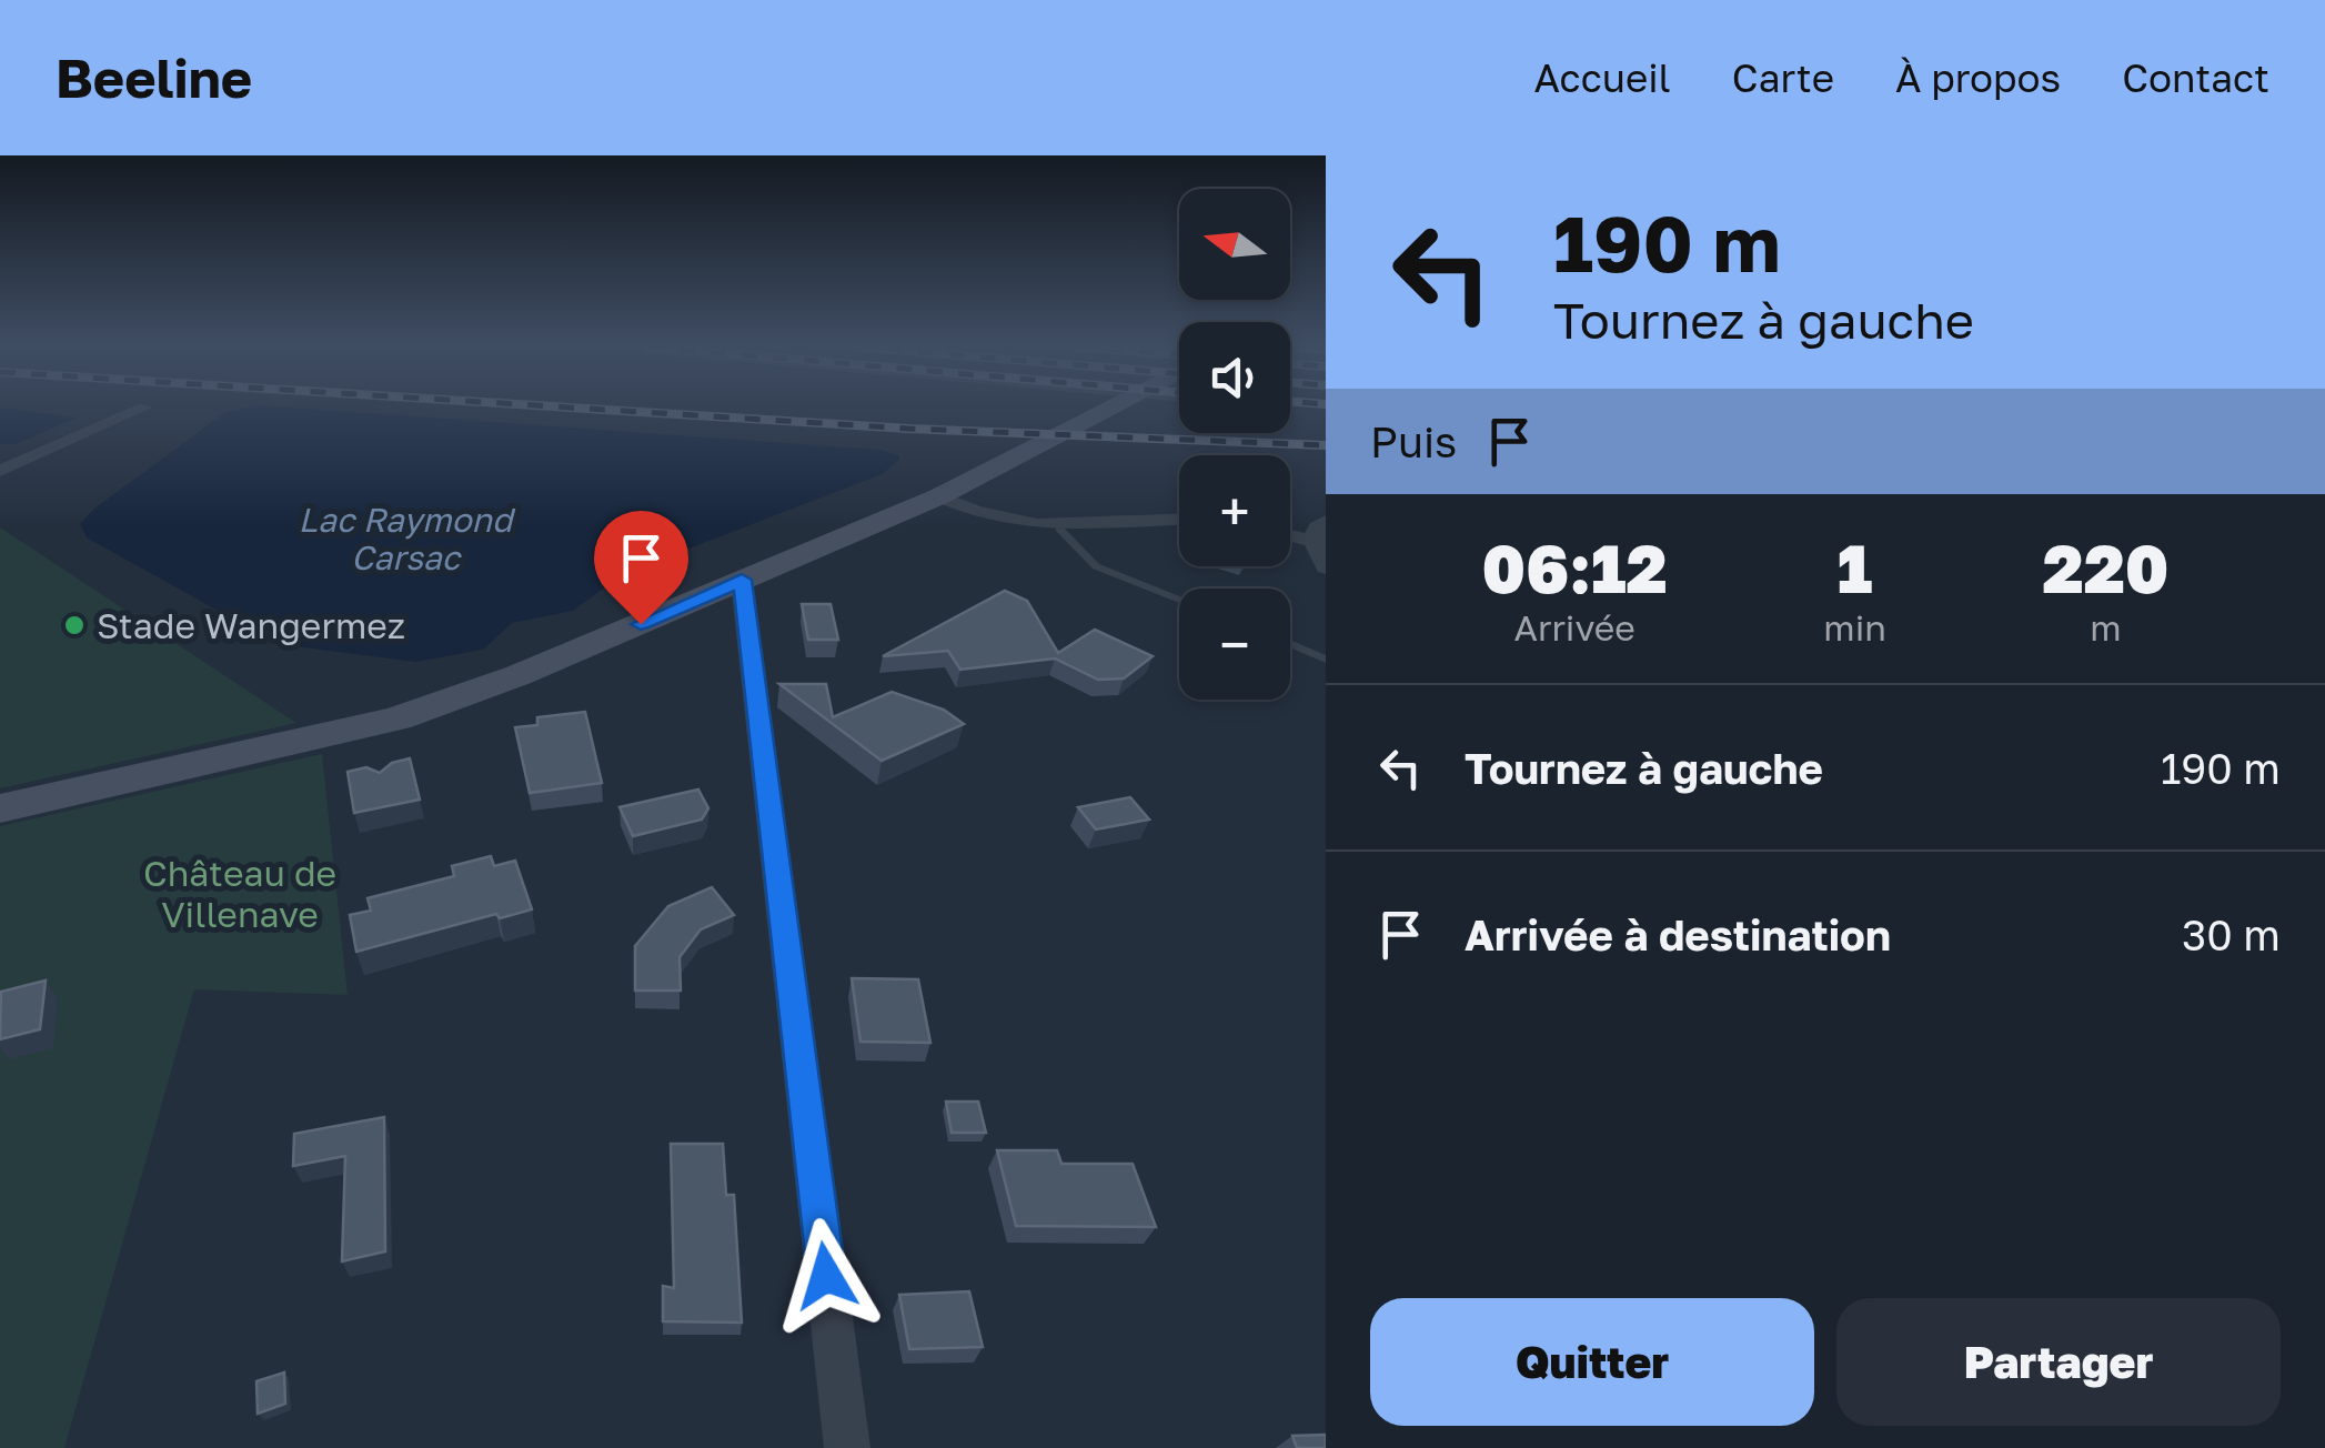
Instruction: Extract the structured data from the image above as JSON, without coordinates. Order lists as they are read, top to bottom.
{
  "water": ["Lac Raymond Carsac"],
  "parks": ["Château de Villenave"],
  "places": ["Stade Wangermez"],
  "north": "left",
  "page": {
    "header": "Beeline",
    "nav": [
      "Accueil",
      "Carte",
      "À propos",
      "Contact"
    ],
    "turn": ["190 m", "Tournez à gauche"],
    "map_buttons": ["+", "−"],
    "then": "Puis",
    "eta": [
      "06:12",
      "Arrivée",
      "1",
      "min",
      "220",
      "m"
    ],
    "list": [
      {
        "name": "Tournez à gauche",
        "value": "190 m"
      },
      {
        "name": "Arrivée à destination",
        "value": "30 m"
      }
    ],
    "buttons": ["Quitter", "Partager"]
  }
}
